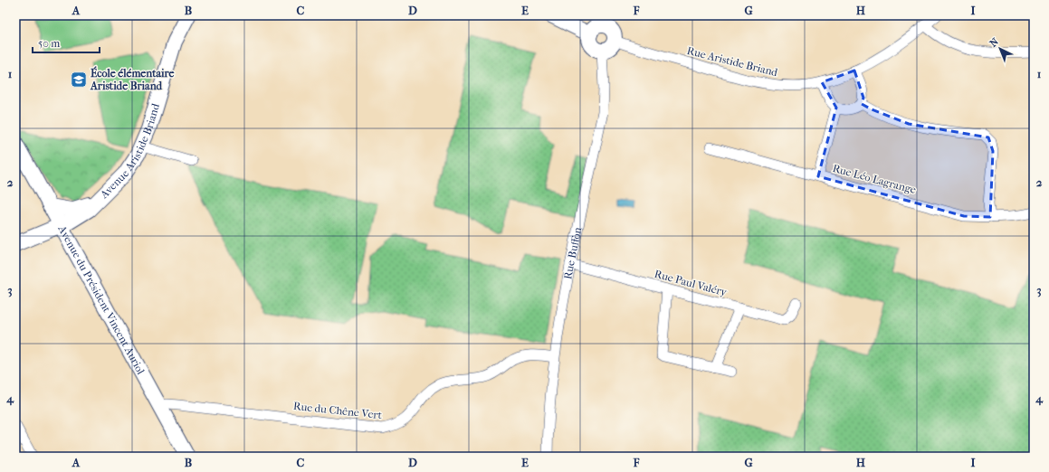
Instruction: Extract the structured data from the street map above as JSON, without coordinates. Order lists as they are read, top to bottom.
{
  "streets": {
    "main road": ["Avenue Aristide Briand", "Avenue du Président Vincent Auriol"],
    "street": [
      "Rue Aristide Briand",
      "Rue Léo Lagrange",
      "Rue Buffon",
      "Rue Paul Valéry",
      "Rue du Chêne Vert"
    ]
  },
  "crossings": [
    ["Avenue Aristide Briand", "Avenue du Président Vincent Auriol"],
    ["Rue Buffon", "Rue Paul Valéry"],
    ["Rue Buffon", "Rue du Chêne Vert"],
    ["Avenue du Président Vincent Auriol", "Rue du Chêne Vert"]
  ],
  "places": {
    "school or university": ["École élémentaire Aristide Briand"]
  },
  "scale_bar": "50 m",
  "north": "top left",
  "grid": {
    "columns": [
      "A",
      "B",
      "C",
      "D",
      "E",
      "F",
      "G",
      "H",
      "I"
    ],
    "rows": [
      "1",
      "2",
      "3",
      "4"
    ]
  }
}
